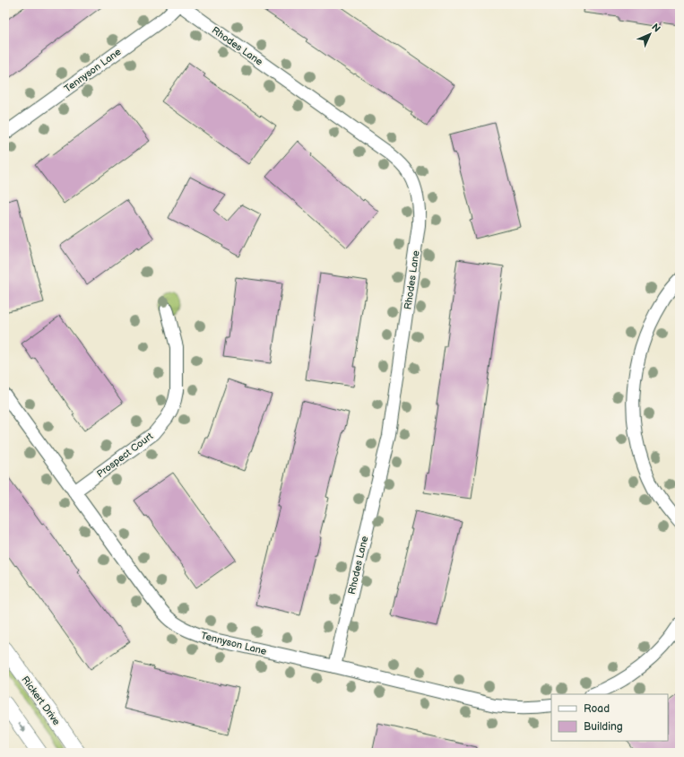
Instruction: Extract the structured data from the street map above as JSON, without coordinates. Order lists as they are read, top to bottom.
{
  "streets": {
    "street": [
      "Rhodes Lane",
      "Tennyson Lane",
      "Prospect Court",
      "Rickert Drive"
    ]
  },
  "crossings": [
    ["Rhodes Lane", "Tennyson Lane"],
    ["Tennyson Lane", "Prospect Court"]
  ],
  "legend": ["Road", "Building"],
  "north": "top right"
}
